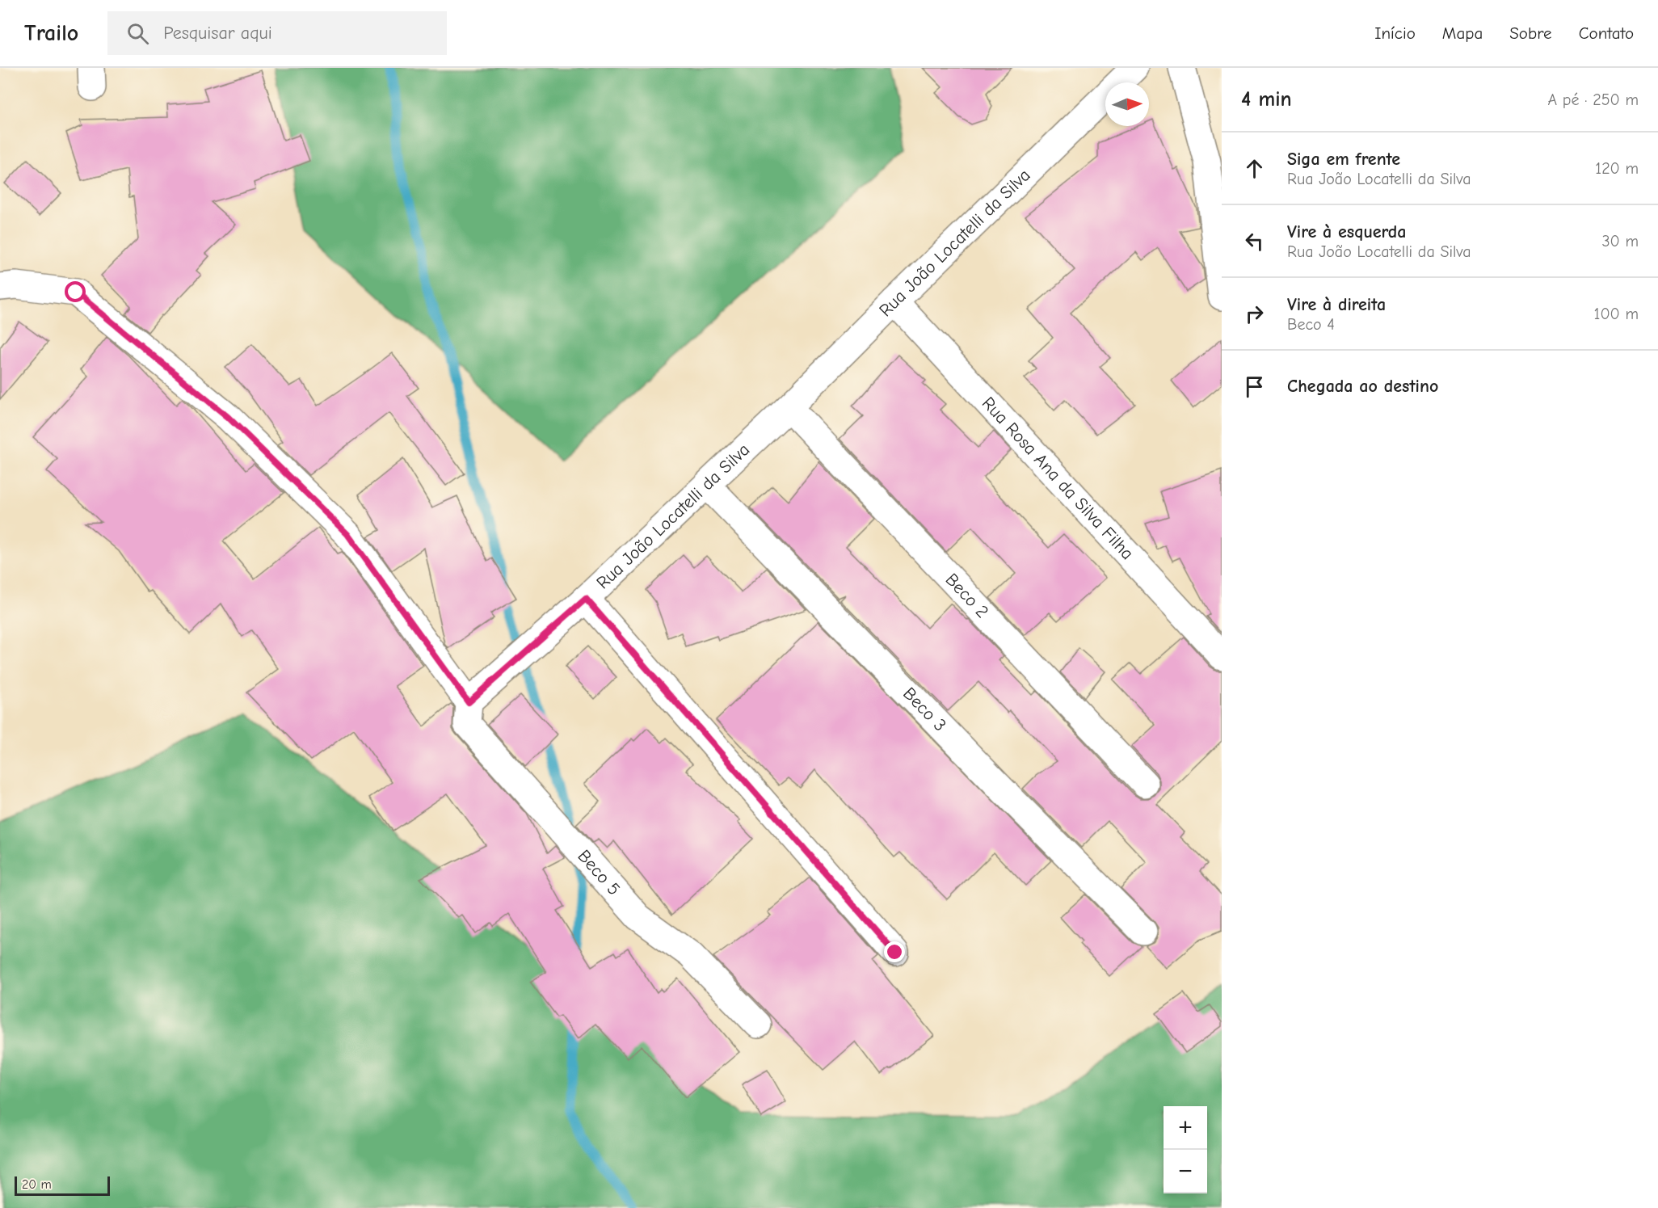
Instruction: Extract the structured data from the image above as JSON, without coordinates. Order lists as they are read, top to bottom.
{
  "streets": {
    "street": [
      "Rua João Locatelli da Silva",
      "Rua Rosa Ana da Silva Filha",
      "Beco 2",
      "Beco 3",
      "Beco 5"
    ]
  },
  "crossings": [
    ["Rua João Locatelli da Silva", "Rua Rosa Ana da Silva Filha"],
    ["Rua João Locatelli da Silva", "Beco 2"],
    ["Rua João Locatelli da Silva", "Beco 3"],
    ["Rua João Locatelli da Silva", "Beco 5"]
  ],
  "scale_bar": "20 m",
  "north": "right",
  "page": {
    "header": "Trailo",
    "search": "Pesquisar aqui",
    "nav": [
      "Início",
      "Mapa",
      "Sobre",
      "Contato"
    ],
    "heading": ["4 min", "A pé · 250 m"],
    "list": [
      ["Siga em frente", "Rua João Locatelli da Silva", "120 m"],
      ["Vire à esquerda", "Rua João Locatelli da Silva", "30 m"],
      ["Vire à direita", "Beco 4", "100 m"],
      "Chegada ao destino"
    ],
    "map_buttons": ["+", "−"],
    "scale": "20 m"
  }
}
